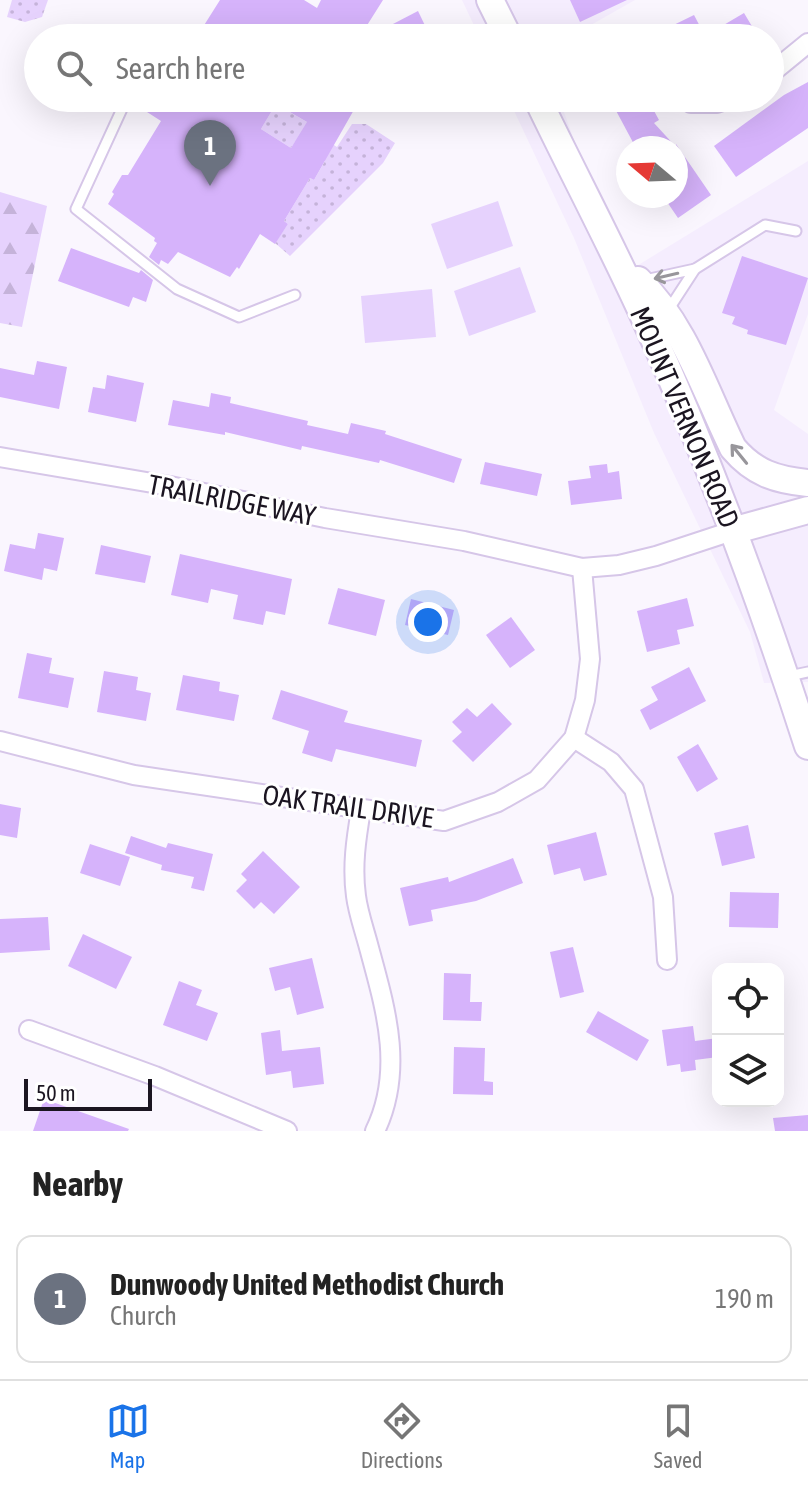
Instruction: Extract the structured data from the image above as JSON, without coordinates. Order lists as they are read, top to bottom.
{
  "streets": {
    "main road": ["MOUNT VERNON ROAD"],
    "street": ["TRAILRIDGE WAY", "OAK TRAIL DRIVE"]
  },
  "crossings": [
    ["TRAILRIDGE WAY", "OAK TRAIL DRIVE"]
  ],
  "scale_bar": "50 m",
  "north": "left",
  "page": {
    "search": "Search here",
    "pins": "1",
    "scale": "50 m",
    "heading": "Nearby",
    "list": [
      {
        "mark": "1",
        "name": "Dunwoody United Methodist Church",
        "note": "Church",
        "value": "190 m"
      }
    ],
    "nav": ["Map", "Directions", "Saved"]
  }
}
